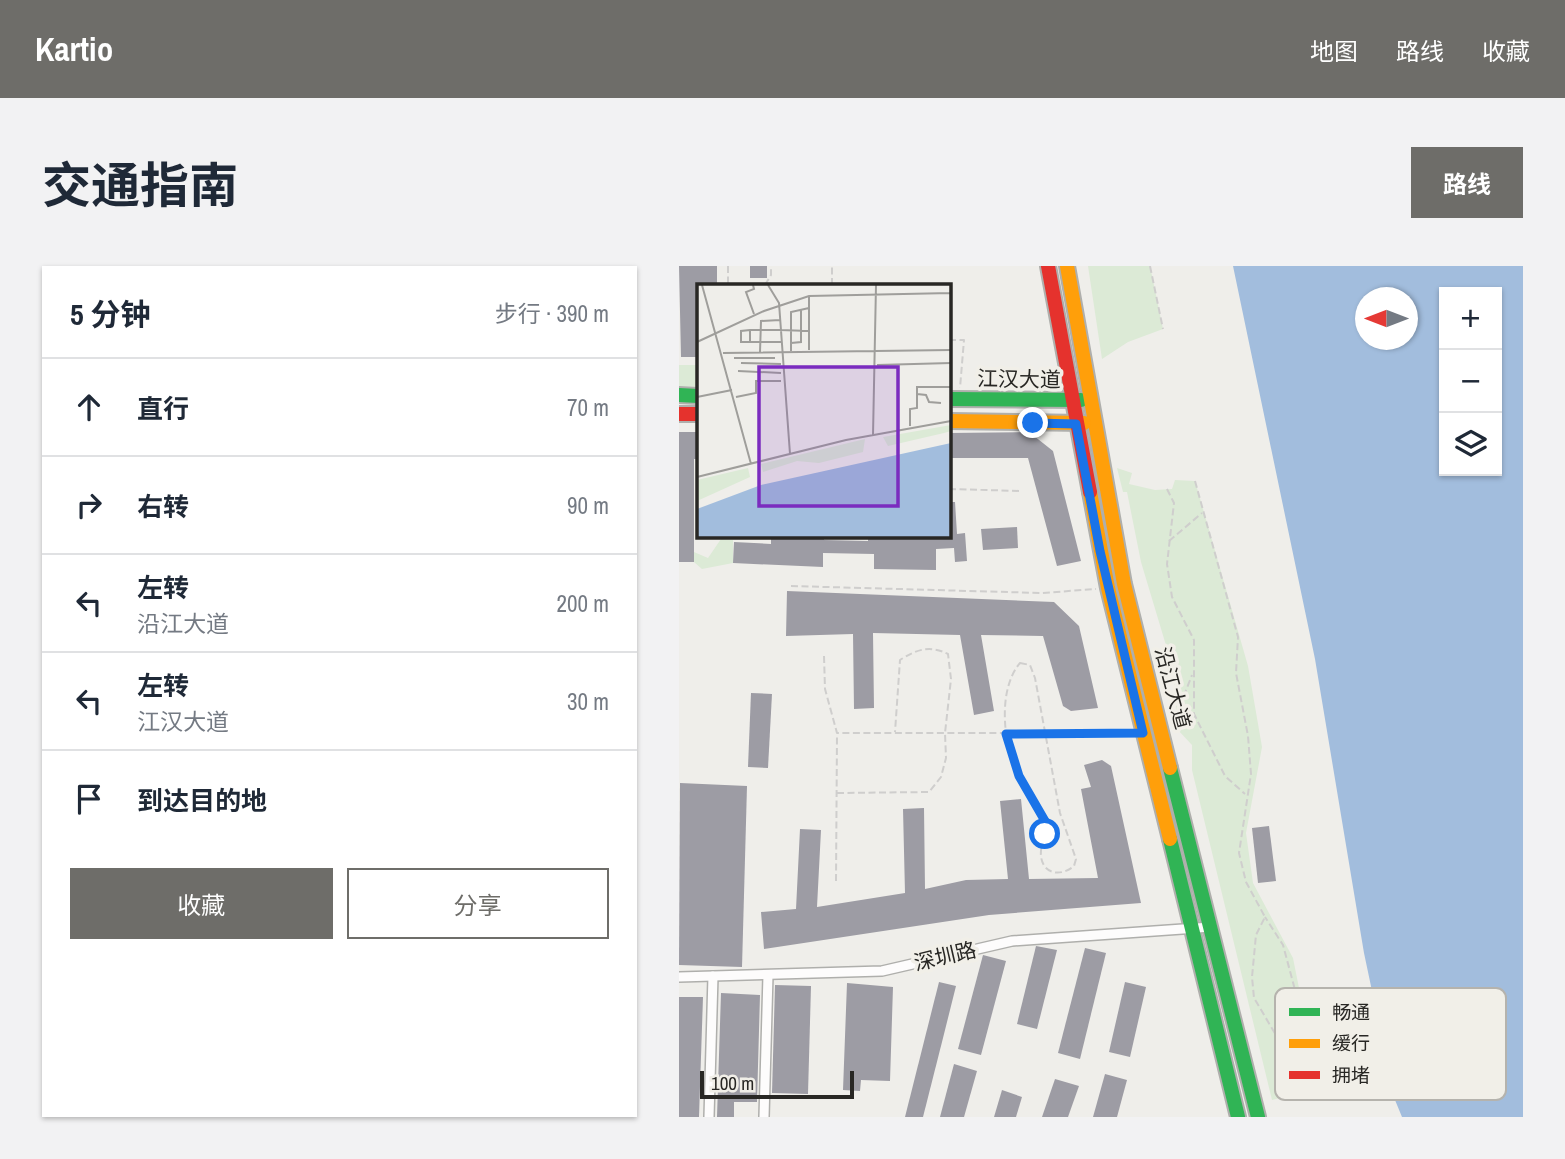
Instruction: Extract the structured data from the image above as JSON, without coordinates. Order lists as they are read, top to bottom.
{
  "streets": {
    "main road": ["江汉大道", "沿江大道"],
    "street": ["深圳路"]
  },
  "crossings": [
    ["江汉大道", "沿江大道"],
    ["沿江大道", "深圳路"]
  ],
  "legend": ["畅通", "缓行", "拥堵"],
  "scale_bar": "100 m",
  "north": "left",
  "page": {
    "header": "Kartio",
    "nav": ["地图", "路线", "收藏"],
    "title": "交通指南",
    "buttons": [
      "路线",
      ["收藏", "分享"]
    ],
    "heading": ["5 分钟", "步行 · 390 m"],
    "map_buttons": ["+", "−"],
    "list": [
      ["直行", "70 m"],
      ["右转", "90 m"],
      ["左转", "沿江大道", "200 m"],
      ["左转", "江汉大道", "30 m"],
      "到达目的地"
    ],
    "scale": "100 m"
  }
}
